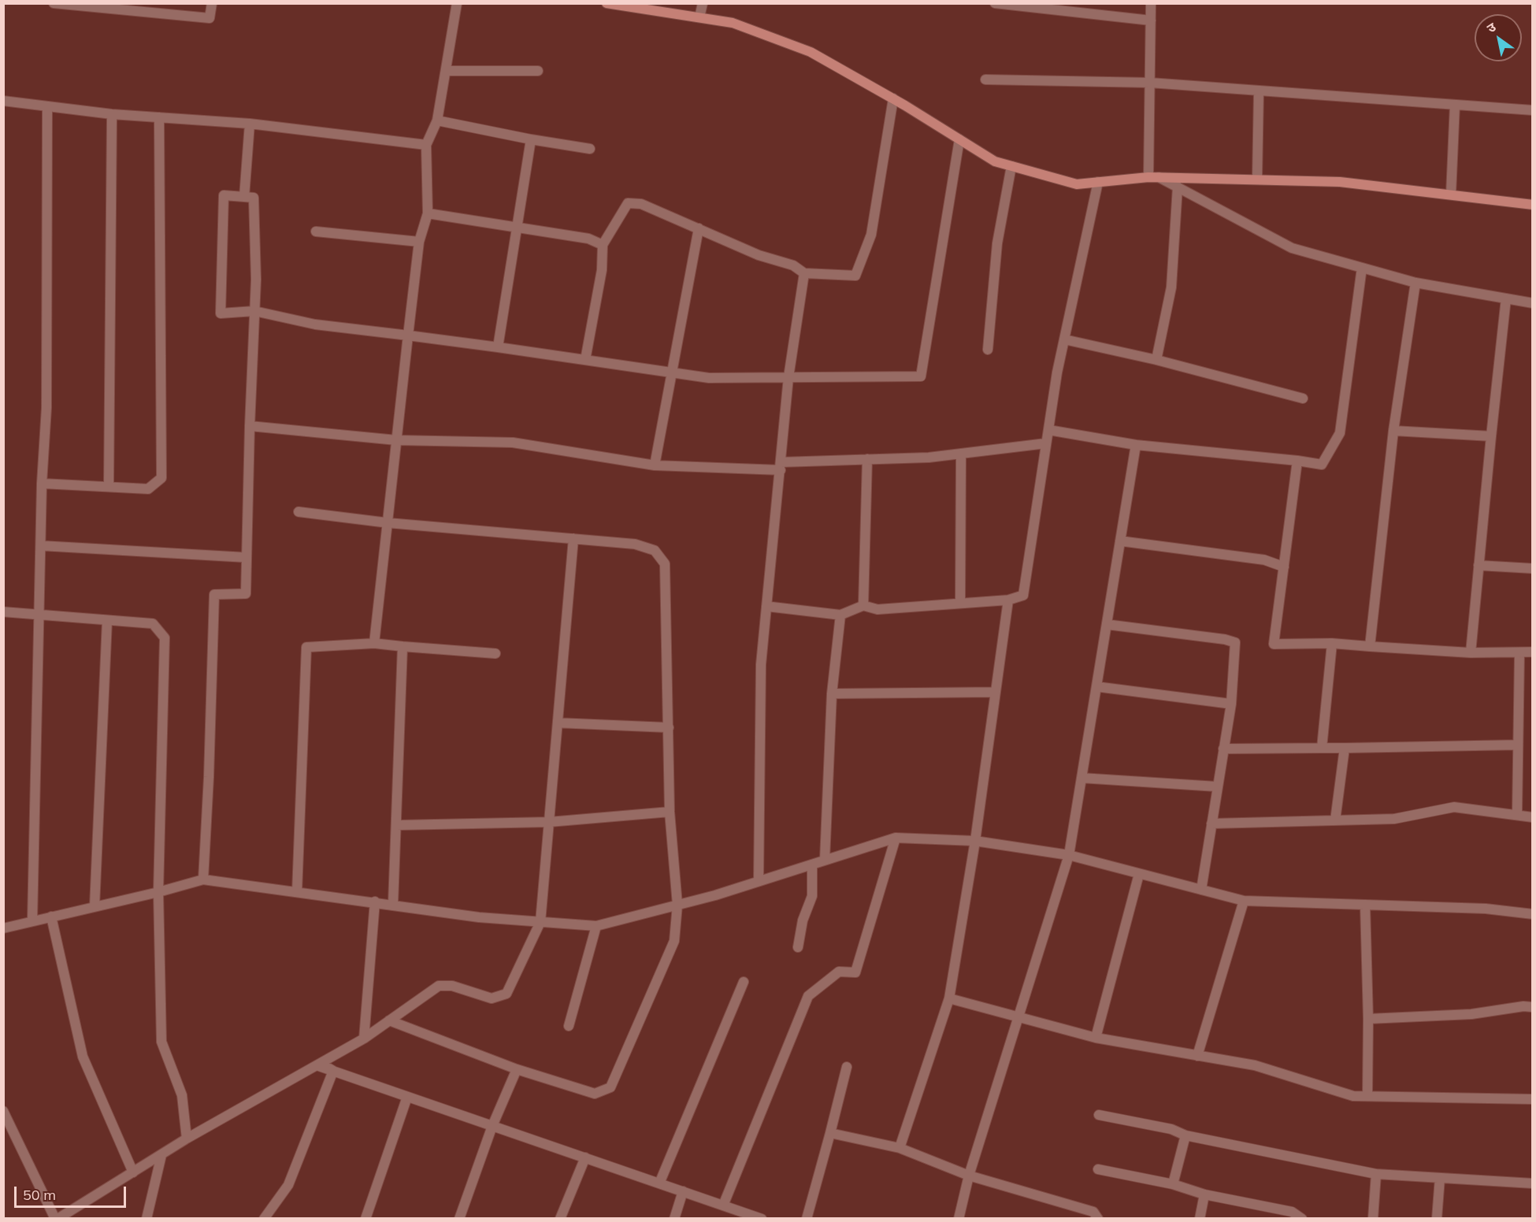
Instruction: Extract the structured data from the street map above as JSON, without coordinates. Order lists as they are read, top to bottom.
{
  "scale_bar": "50 m",
  "north": "top left"
}
